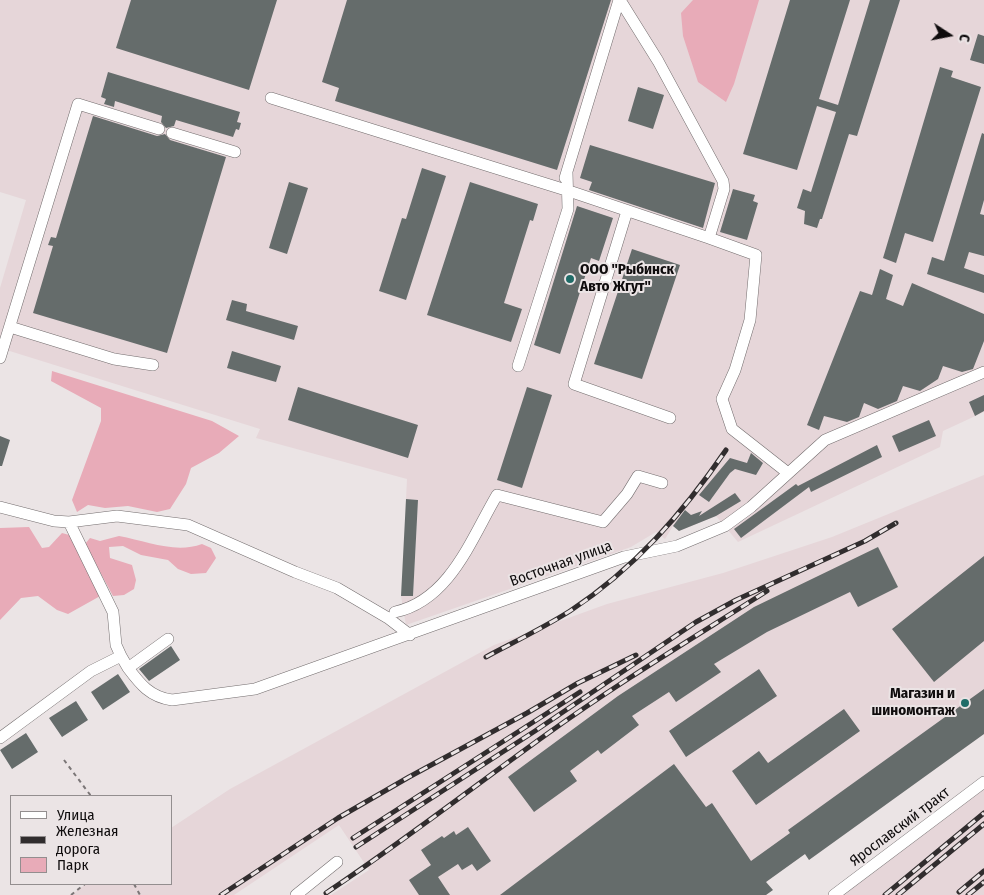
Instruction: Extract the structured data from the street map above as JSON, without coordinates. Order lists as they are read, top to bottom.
{
  "streets": {
    "street": ["Восточная улица", "Ярославский тракт"]
  },
  "places": ["ООО \"Рыбинск Авто Жгут\"", "Магазин и шиномонтаж"],
  "legend": ["Улица", "Железная дорога", "Парк"],
  "north": "right"
}
